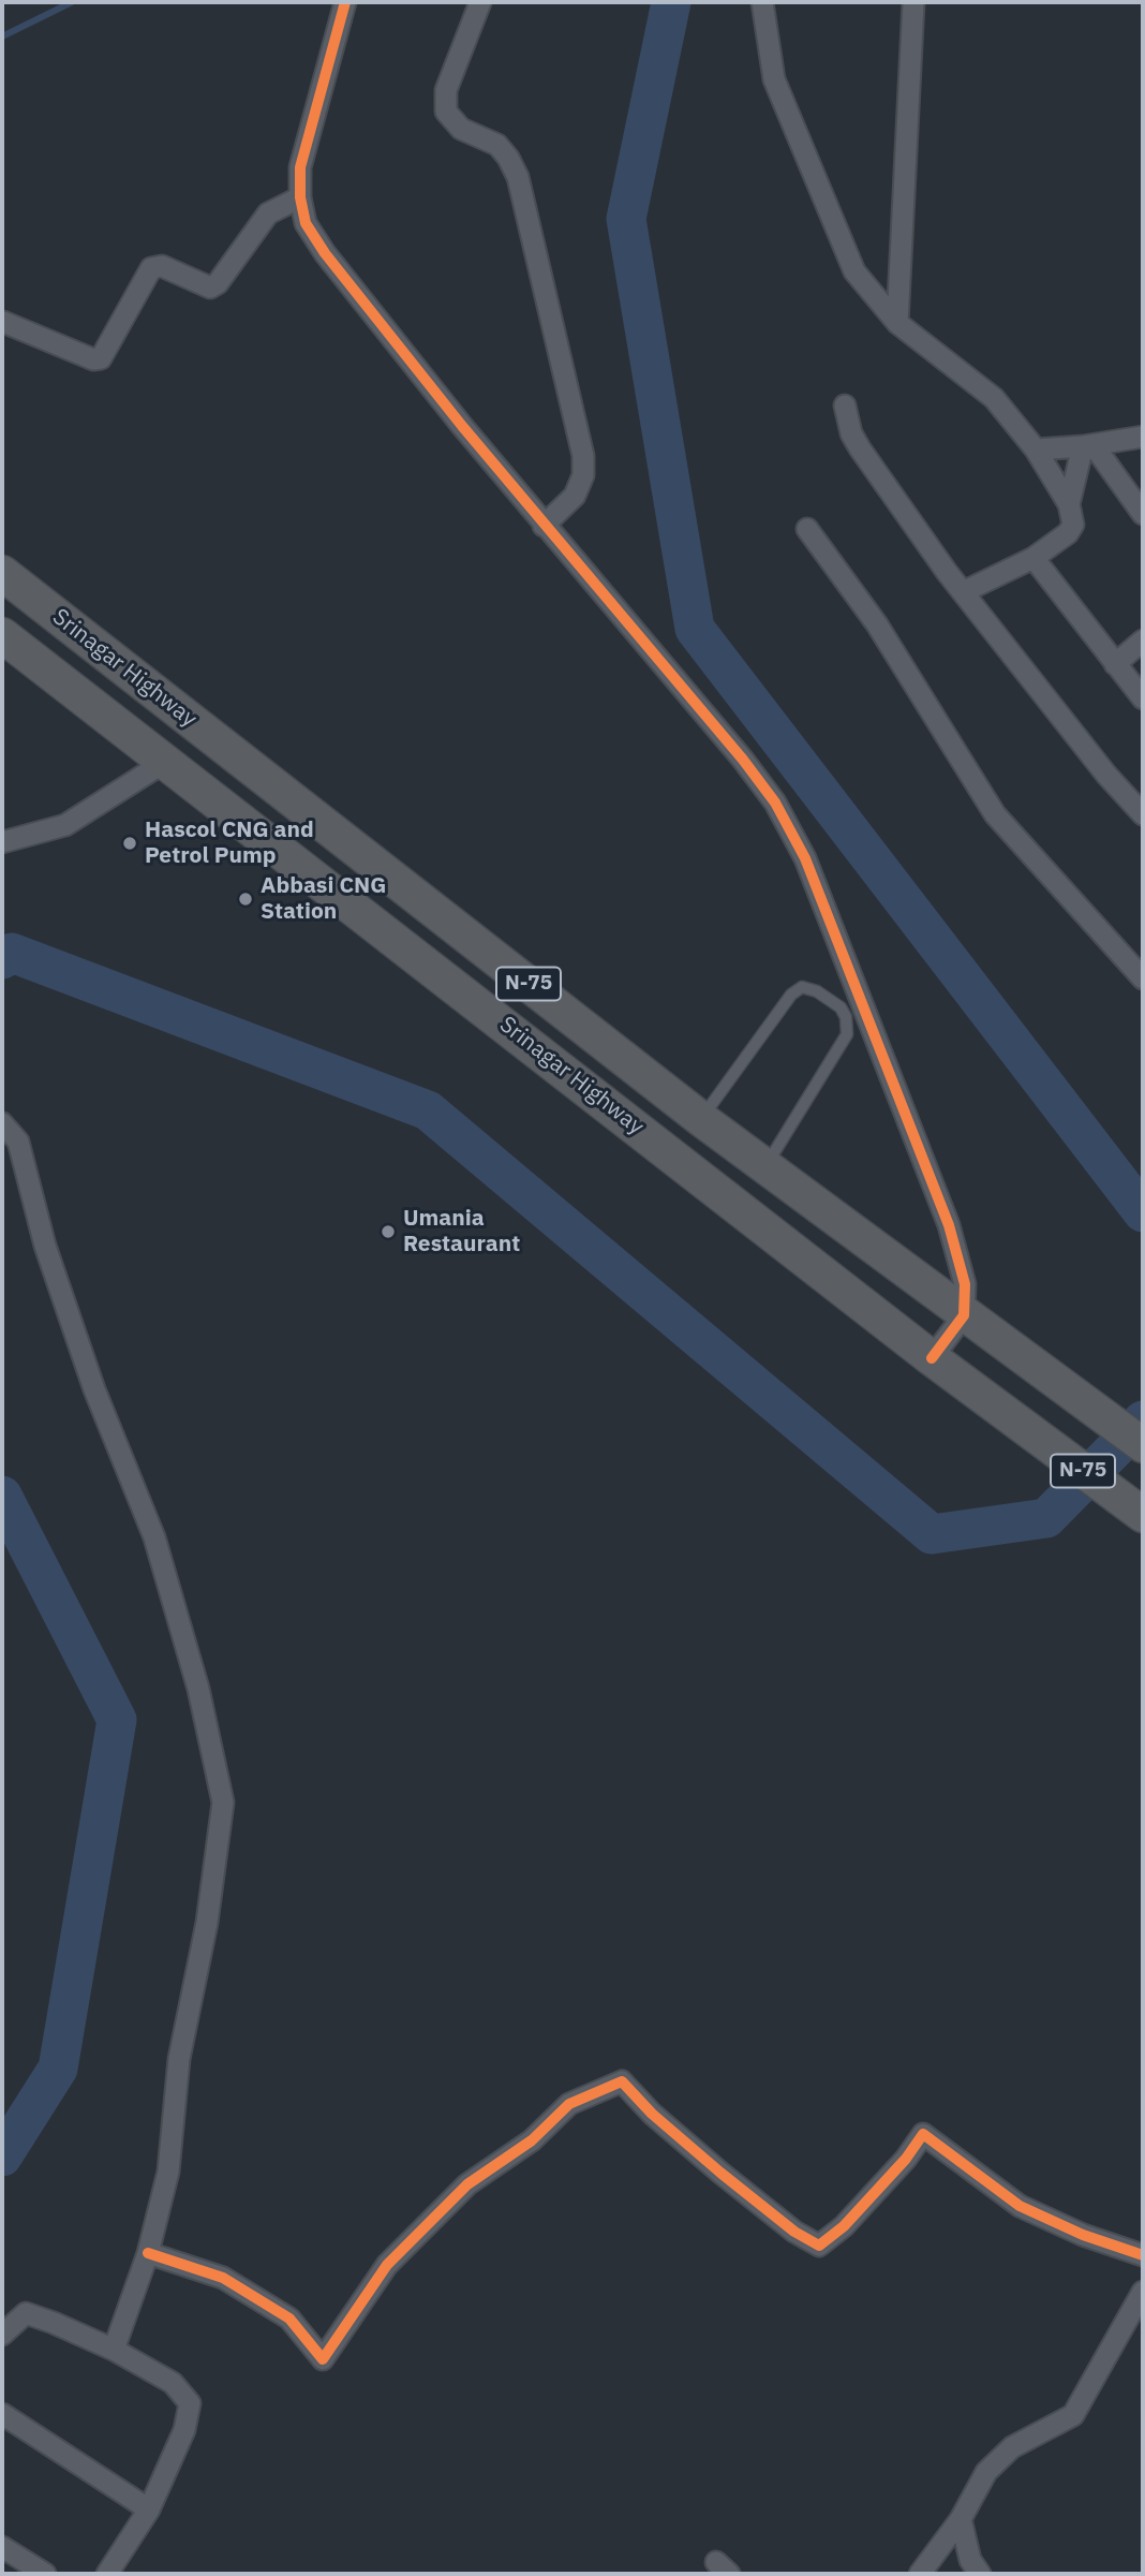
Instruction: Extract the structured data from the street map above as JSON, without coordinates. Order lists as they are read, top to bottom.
{
  "streets": {
    "highway": ["Srinagar Highway", "N-75"]
  },
  "places": ["Hascol CNG and Petrol Pump", "Abbasi CNG Station", "Umania Restaurant"]
}
